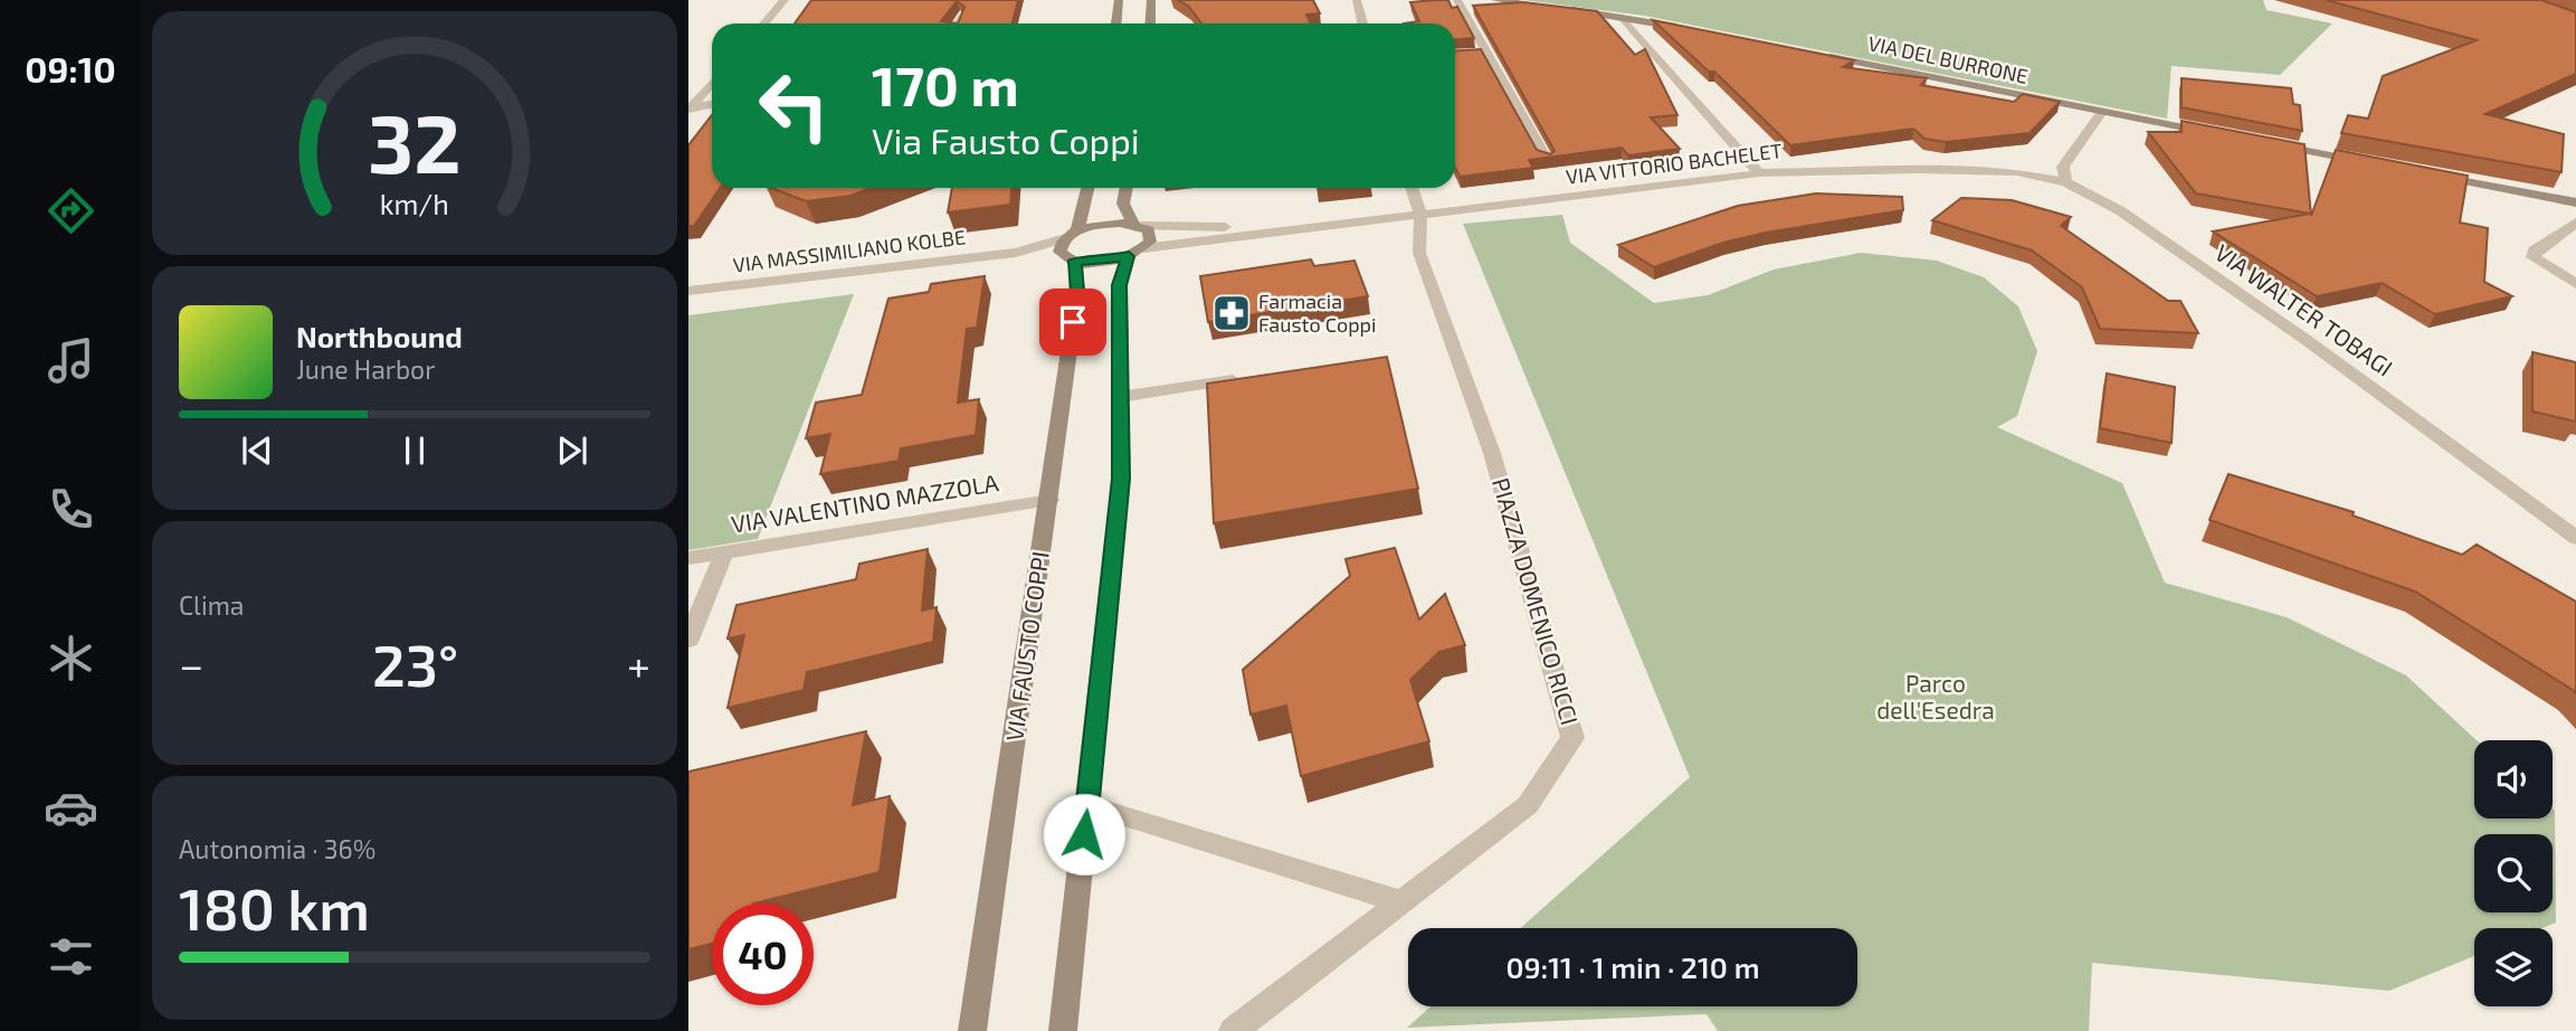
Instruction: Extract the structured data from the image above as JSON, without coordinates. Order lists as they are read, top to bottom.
{
  "streets": {
    "street": [
      "VIA DEL BURRONE",
      "VIA VITTORIO BACHELET",
      "VIA MASSIMILIANO KOLBE",
      "VIA WALTER TOBAGI",
      "VIA VALENTINO MAZZOLA",
      "PIAZZA DOMENICO RICCI",
      "VIA FAUSTO COPPI"
    ]
  },
  "crossings": [
    ["VIA VITTORIO BACHELET", "VIA WALTER TOBAGI"],
    ["VIA VITTORIO BACHELET", "PIAZZA DOMENICO RICCI"],
    ["VIA MASSIMILIANO KOLBE", "VIA FAUSTO COPPI"],
    ["VIA VALENTINO MAZZOLA", "VIA FAUSTO COPPI"]
  ],
  "parks": ["Parco dell'Esedra"],
  "places": {
    "pharmacy": ["Farmacia Fausto Coppi"]
  },
  "page": {
    "tabs": "09:10",
    "turn": ["170 m", "Via Fausto Coppi"],
    "song": ["Northbound", "June Harbor"],
    "tile": [
      "Clima",
      ["Autonomia · 36%", "180 km"]
    ],
    "heat": ["−", "23°", "+"],
    "limit": "40",
    "trip": "09:11 · 1 min · 210 m",
    "gauge": ["32", "km/h"]
  }
}
